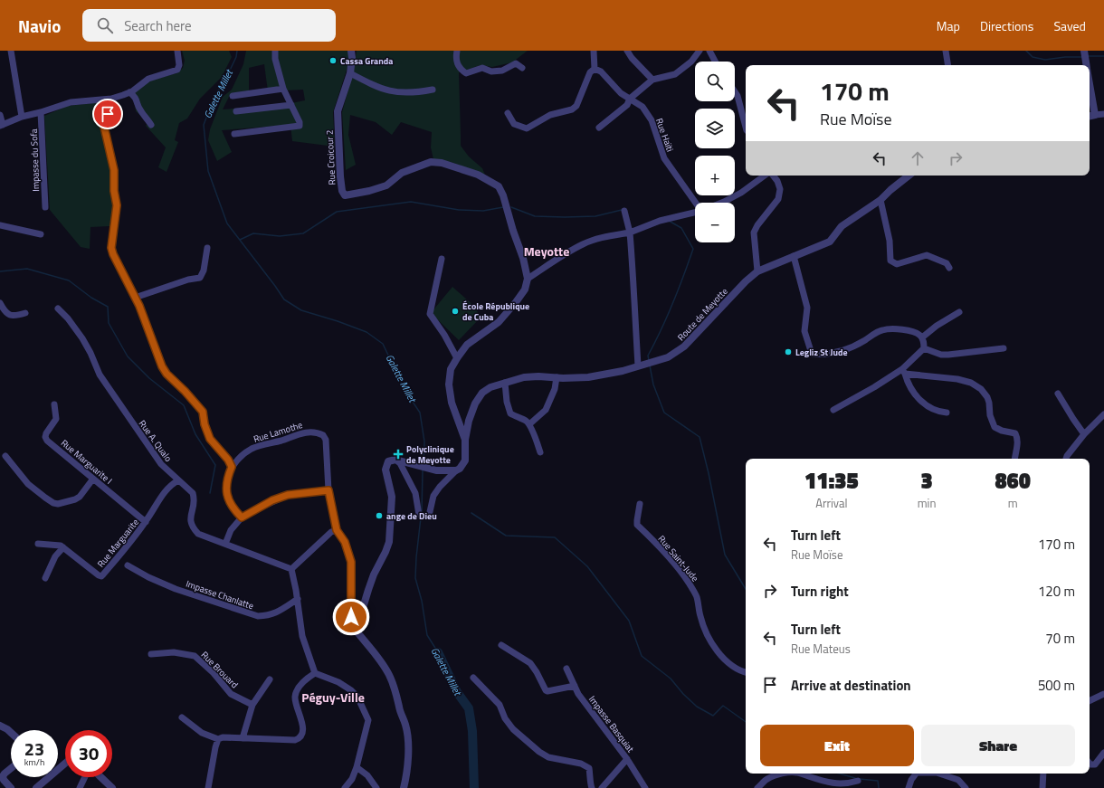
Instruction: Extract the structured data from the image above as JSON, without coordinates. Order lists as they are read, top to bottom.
{
  "streets": {
    "street": [
      "Rue Haïti",
      "Rue Croicour 2",
      "Impasse du Sofa",
      "Route de Meyotte",
      "Rue Lamothe",
      "Rue A. Qualo",
      "Rue Marguarite I",
      "Rue Marguarite",
      "Rue Saint-Jude",
      "Impasse Chanlatte",
      "Rue Brouard",
      "Impasse Basquiat"
    ]
  },
  "crossings": [
    ["Rue A. Qualo", "Rue Marguarite"],
    ["Rue Marguarite I", "Rue Marguarite"]
  ],
  "districts": ["Meyotte", "Péguy-Ville"],
  "water": ["Galette Millet"],
  "places": {
    "other": [
      "Cassa Granda",
      "École République de Cuba",
      "Legliz St Jude",
      "ange de Dieu"
    ],
    "health": ["Polyclinique de Meyotte"]
  },
  "page": {
    "header": "Navio",
    "search": "Search here",
    "nav": ["Map", "Directions", "Saved"],
    "map_buttons": ["+", "−"],
    "turn": ["170 m", "Rue Moïse"],
    "eta": [
      "11:35",
      "Arrival",
      "3",
      "min",
      "860",
      "m"
    ],
    "list": [
      {
        "name": "Turn left",
        "note": "Rue Moïse",
        "value": "170 m"
      },
      {
        "name": "Turn right",
        "value": "120 m"
      },
      {
        "name": "Turn left",
        "note": "Rue Mateus",
        "value": "70 m"
      },
      {
        "name": "Arrive at destination",
        "value": "500 m"
      }
    ],
    "buttons": ["Exit", "Share"],
    "speed": "23 km/h",
    "limit": "30"
  }
}
